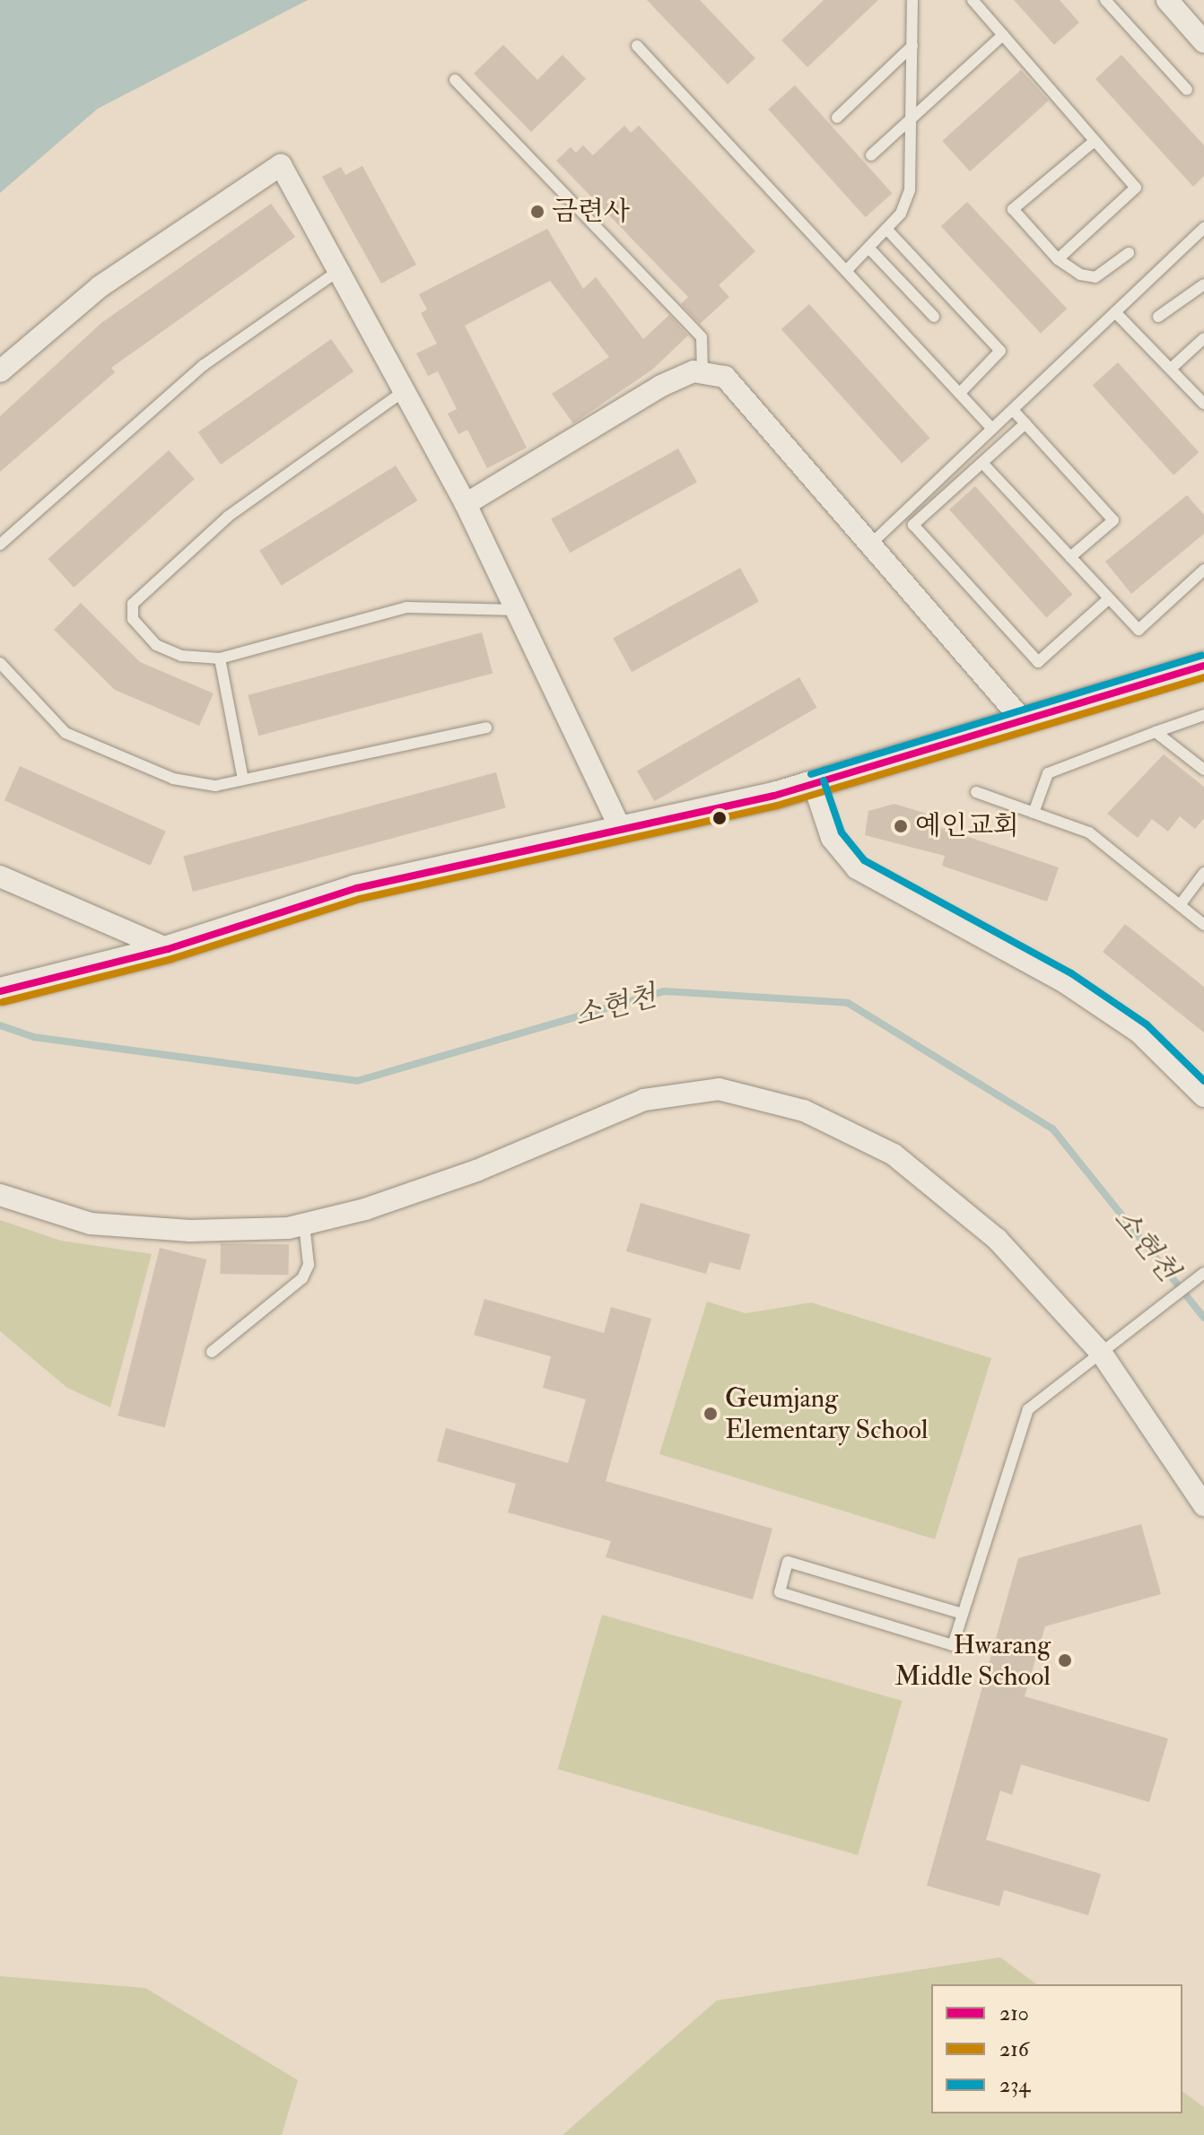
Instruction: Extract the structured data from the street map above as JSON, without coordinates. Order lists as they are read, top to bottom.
{
  "water": ["소현천"],
  "places": [
    "금련사",
    "예인교회",
    "Geumjang Elementary School",
    "Hwarang Middle School"
  ],
  "lines": ["transit line 234", "transit line 210", "transit line 216"],
  "legend": ["210", "216", "234"]
}
